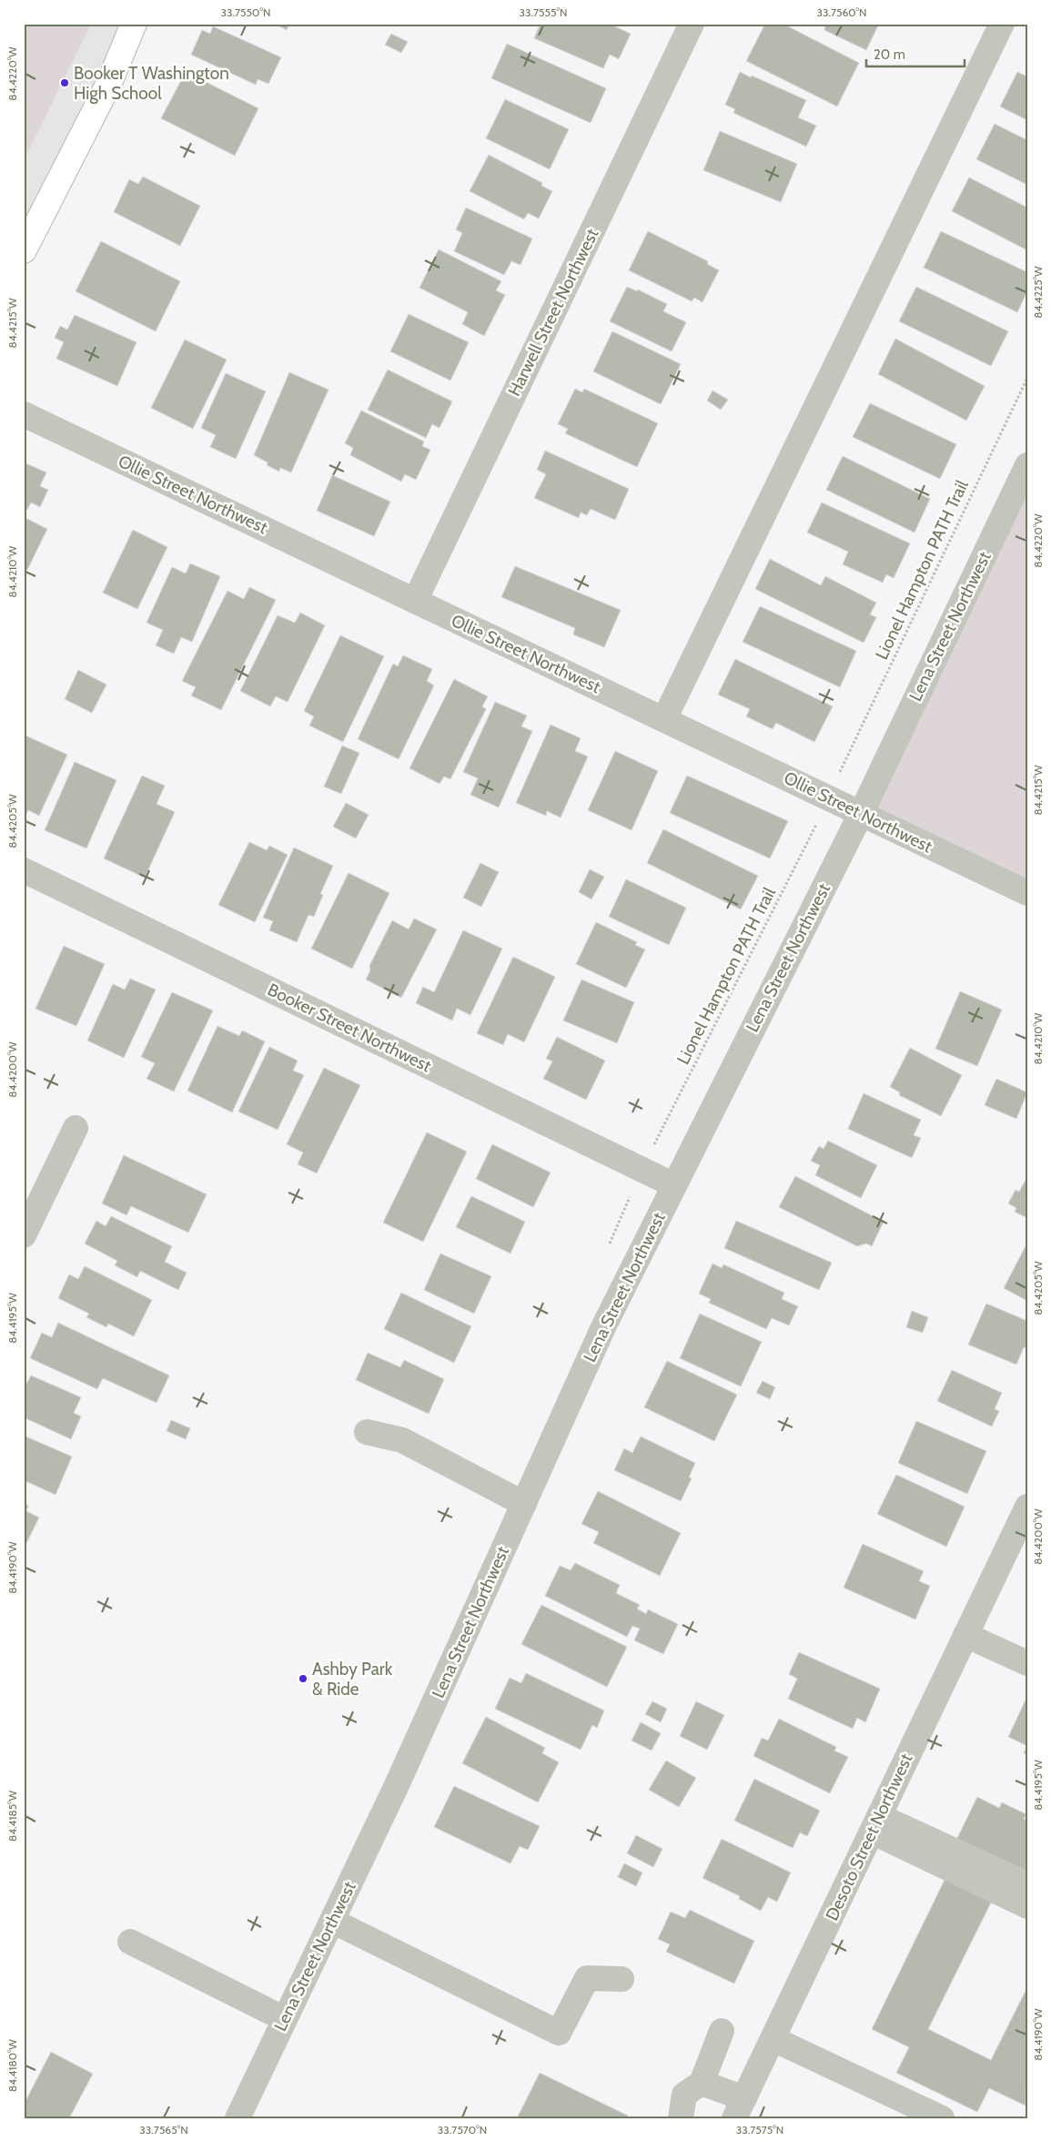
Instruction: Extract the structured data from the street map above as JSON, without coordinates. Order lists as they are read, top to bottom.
{
  "streets": {
    "street": [
      "Harwell Street Northwest",
      "Ollie Street Northwest",
      "Lena Street Northwest",
      "Booker Street Northwest",
      "Desoto Street Northwest"
    ],
    "path": ["Lionel Hampton PATH Trail"]
  },
  "crossings": [
    ["Harwell Street Northwest", "Ollie Street Northwest"],
    ["Ollie Street Northwest", "Lena Street Northwest"],
    ["Lena Street Northwest", "Booker Street Northwest"]
  ],
  "places": ["Booker T Washington High School", "Ashby Park & Ride"],
  "scale_bar": "20 m",
  "coordinates": [
    "33.7550°N",
    "33.7555°N",
    "33.7560°N",
    "84.4220°W",
    "84.4225°W",
    "84.4215°W",
    "84.4210°W",
    "84.4205°W",
    "84.4200°W",
    "84.4195°W",
    "84.4190°W",
    "84.4185°W",
    "84.4180°W",
    "33.7565°N",
    "33.7570°N",
    "33.7575°N"
  ]
}
